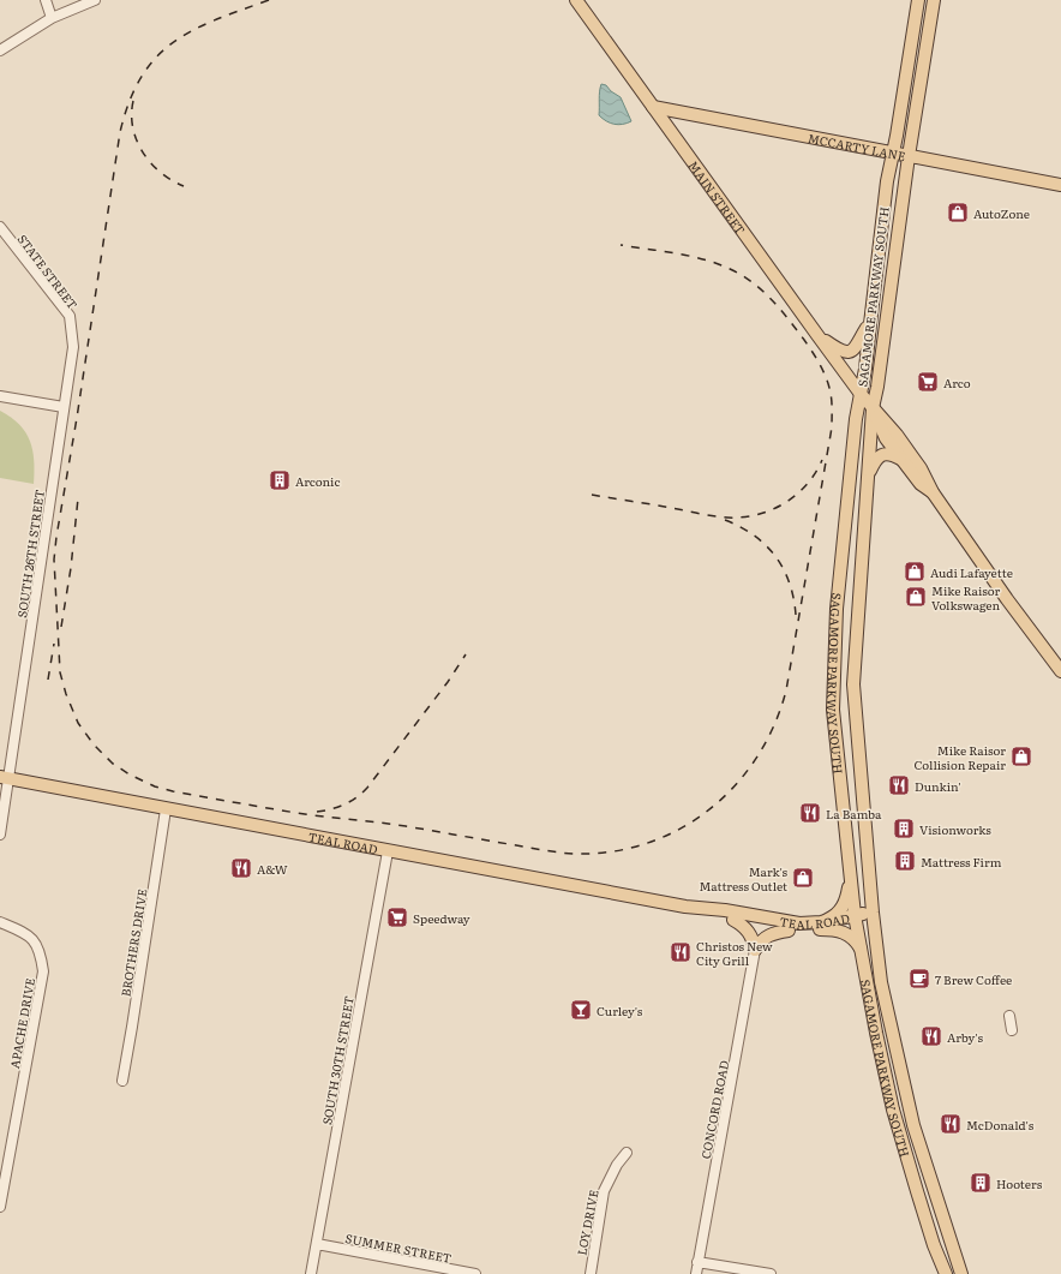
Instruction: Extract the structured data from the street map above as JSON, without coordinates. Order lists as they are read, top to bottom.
{
  "streets": {
    "main road": [
      "MCCARTY LANE",
      "MAIN STREET",
      "SAGAMORE PARKWAY SOUTH",
      "TEAL ROAD"
    ],
    "street": [
      "STATE STREET",
      "SOUTH 26TH STREET",
      "BROTHERS DRIVE",
      "APACHE DRIVE",
      "SOUTH 30TH STREET",
      "CONCORD ROAD",
      "LOY DRIVE",
      "SUMMER STREET"
    ]
  },
  "crossings": [
    ["MCCARTY LANE", "MAIN STREET"],
    ["MCCARTY LANE", "SAGAMORE PARKWAY SOUTH"],
    ["MAIN STREET", "SAGAMORE PARKWAY SOUTH"],
    ["STATE STREET", "SOUTH 26TH STREET"],
    ["SAGAMORE PARKWAY SOUTH", "TEAL ROAD"],
    ["SOUTH 26TH STREET", "TEAL ROAD"],
    ["TEAL ROAD", "BROTHERS DRIVE"],
    ["TEAL ROAD", "SOUTH 30TH STREET"],
    ["SOUTH 30TH STREET", "SUMMER STREET"]
  ],
  "places": {
    "shop": [
      "AutoZone",
      "Audi Lafayette",
      "Mike Raisor Volkswagen",
      "Mike Raisor Collision Repair",
      "Mark's Mattress Outlet"
    ],
    "supermarket": ["Arco", "Speedway"],
    "building": [
      "Arconic",
      "Visionworks",
      "Mattress Firm",
      "Hooters"
    ],
    "restaurant": [
      "Dunkin'",
      "La Bamba",
      "A&W",
      "Christos New City Grill",
      "Arby's",
      "McDonald's"
    ],
    "cafe": ["7 Brew Coffee"],
    "bar": ["Curley's"]
  }
}
